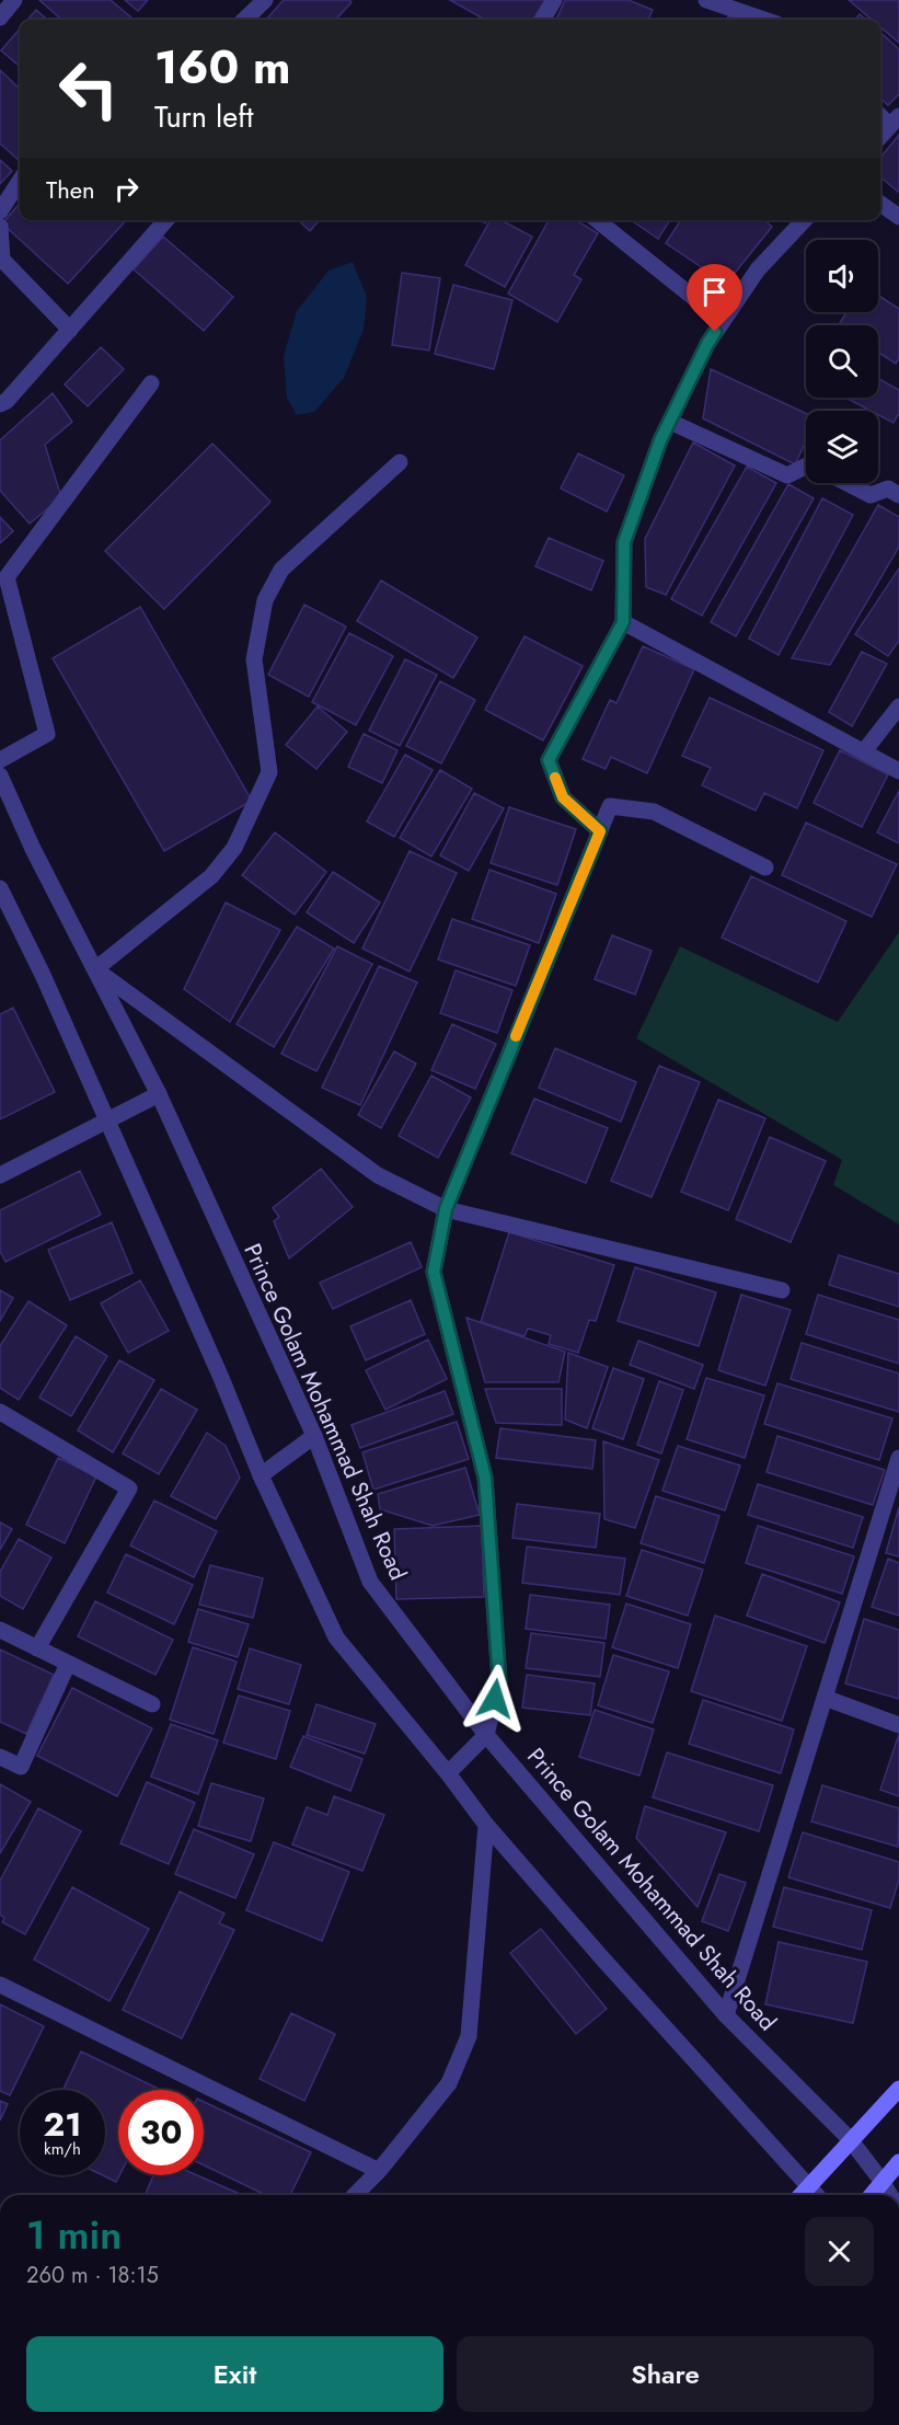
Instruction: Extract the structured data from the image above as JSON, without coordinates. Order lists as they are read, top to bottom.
{
  "streets": {
    "street": ["Prince Golam Mohammad Shah Road"]
  },
  "page": {
    "turn": ["160 m", "Turn left"],
    "then": "Then",
    "speed": "21 km/h",
    "limit": "30",
    "heading": ["1 min", "260 m · 18:15"],
    "buttons": ["Exit", "Share"]
  }
}
